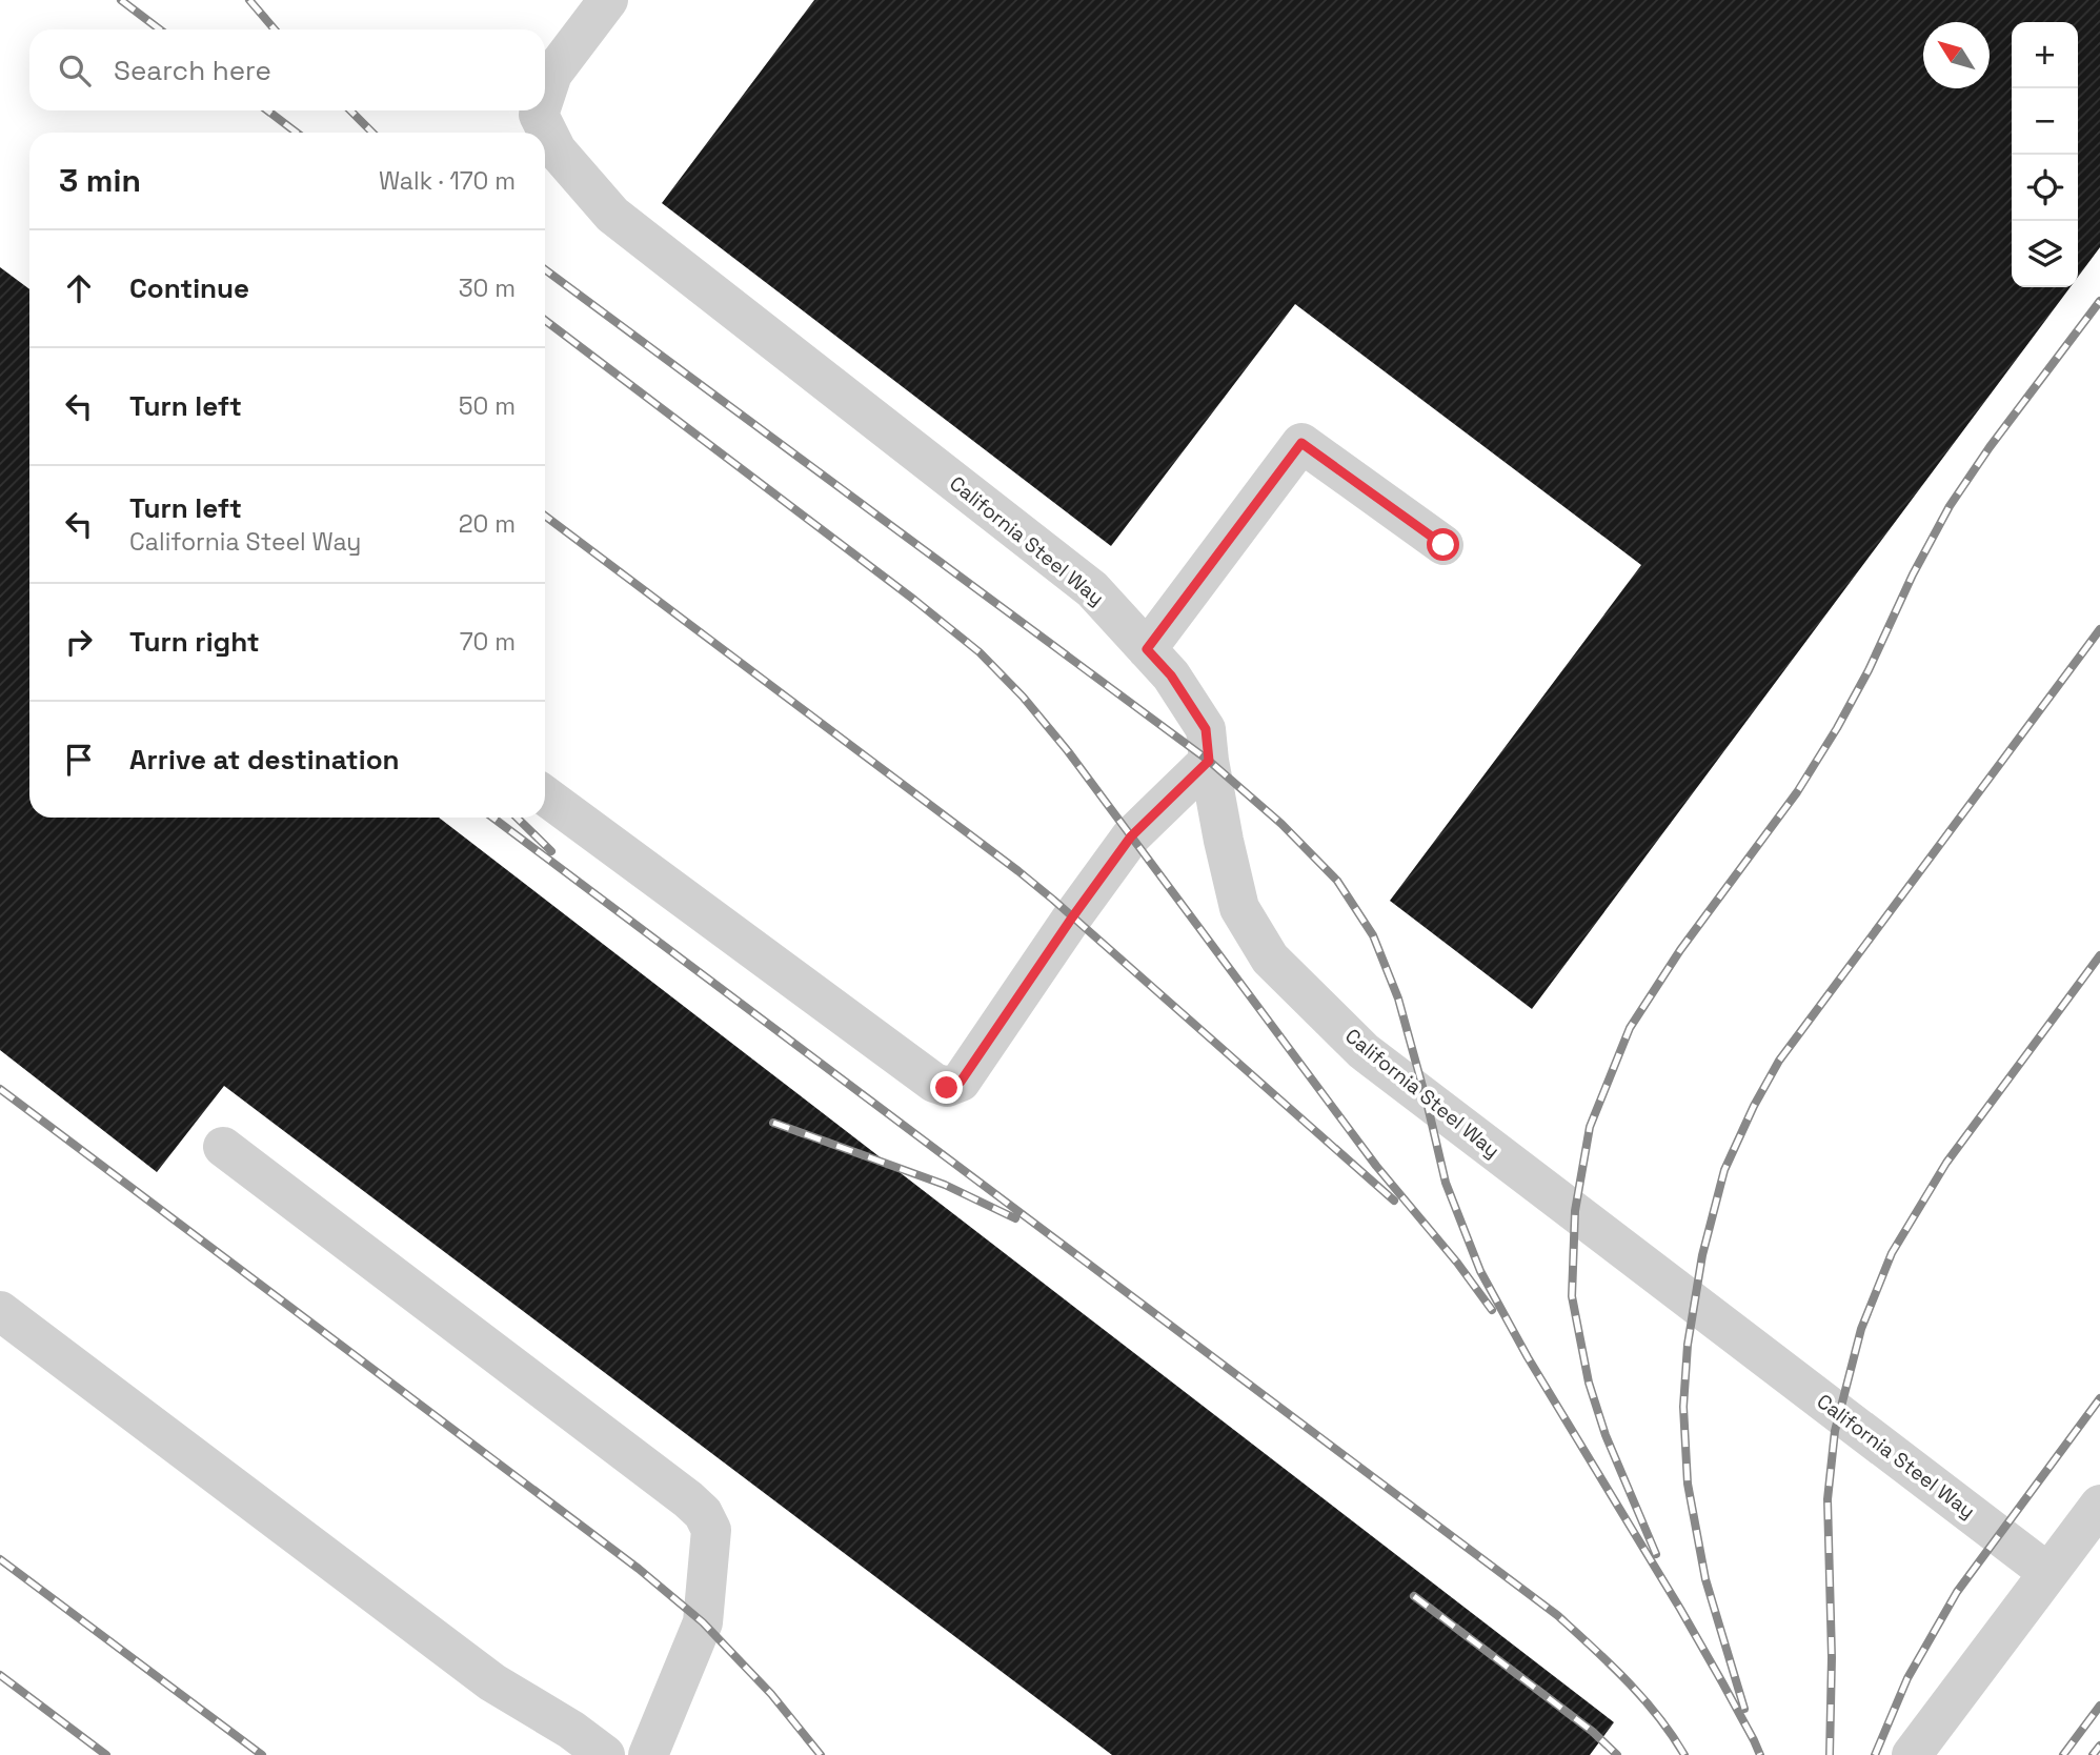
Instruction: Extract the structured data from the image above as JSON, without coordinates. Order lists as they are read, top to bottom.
{
  "streets": {
    "lane": ["California Steel Way"]
  },
  "north": "top left",
  "page": {
    "map_buttons": ["+", "−"],
    "search": "Search here",
    "heading": ["3 min", "Walk · 170 m"],
    "list": [
      ["Continue", "30 m"],
      ["Turn left", "50 m"],
      ["Turn left", "California Steel Way", "20 m"],
      ["Turn right", "70 m"],
      "Arrive at destination"
    ]
  }
}
